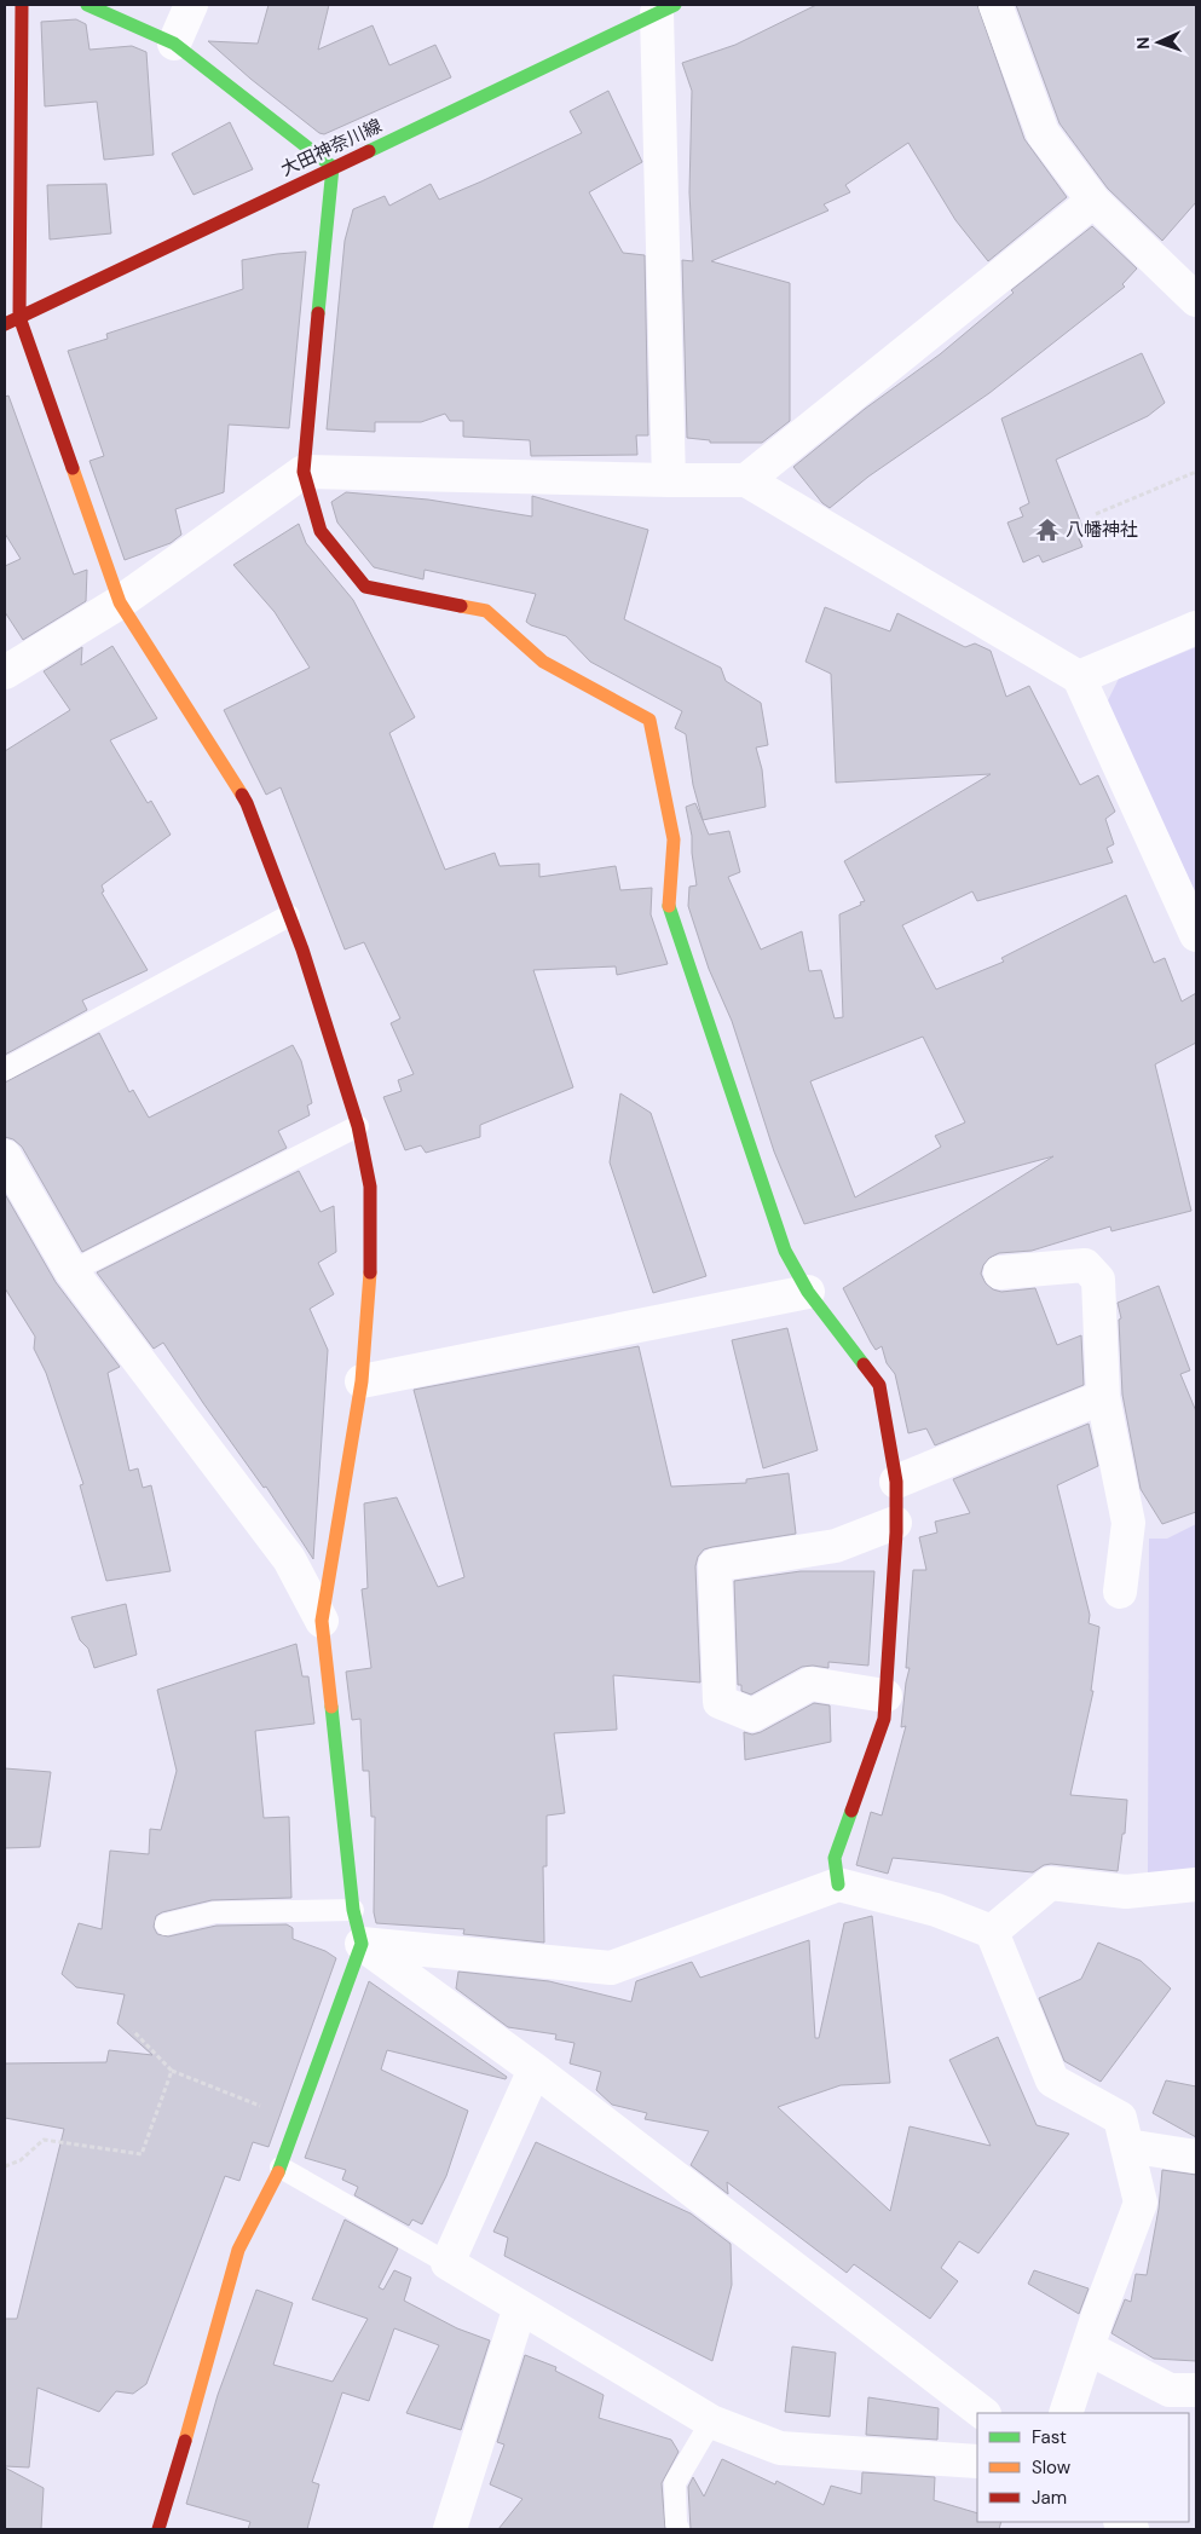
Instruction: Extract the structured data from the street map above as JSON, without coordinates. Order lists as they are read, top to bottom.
{
  "streets": {
    "street": ["大田神奈川線"]
  },
  "places": {
    "temple": ["八幡神社"]
  },
  "legend": ["Fast", "Slow", "Jam"],
  "north": "left"
}
